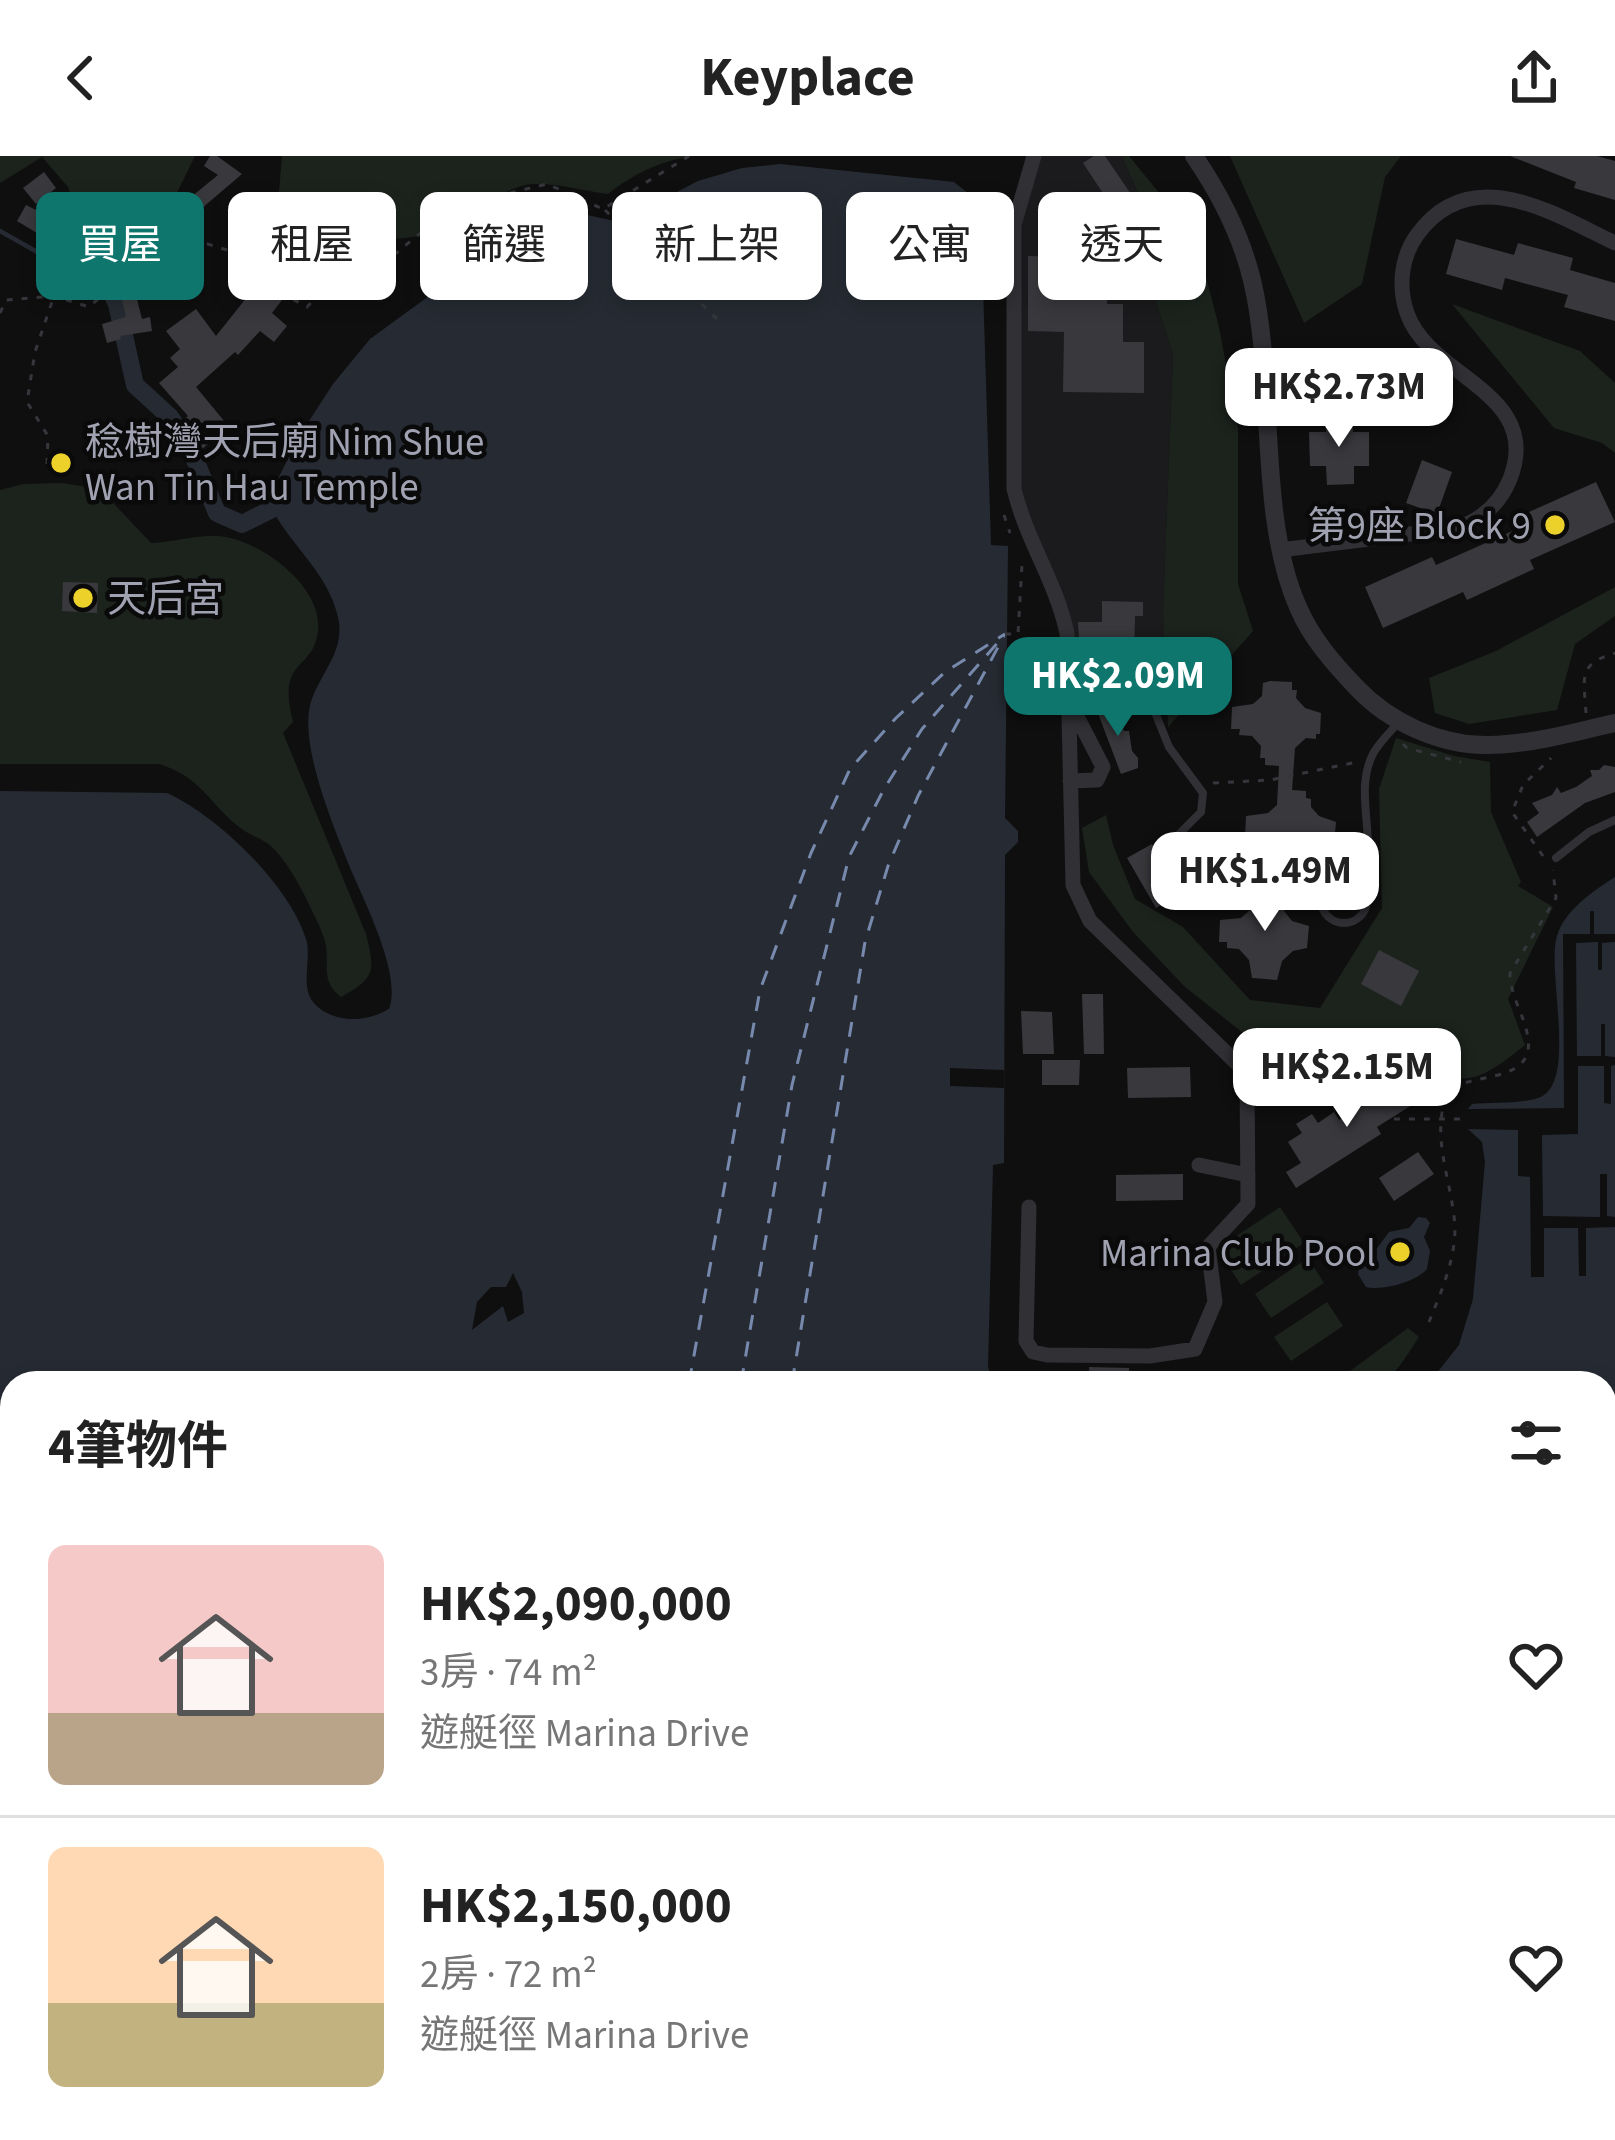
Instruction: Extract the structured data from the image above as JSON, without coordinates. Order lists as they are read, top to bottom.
{
  "places": [
    "稔樹灣天后廟 Nim Shue Wan Tin Hau Temple",
    "第9座 Block 9",
    "天后宮",
    "Marina Club Pool"
  ],
  "page": {
    "header": "Keyplace",
    "chip": [
      "買屋",
      "租屋",
      "篩選",
      "新上架",
      "公寓",
      "透天"
    ],
    "price": [
      "HK$2.73M",
      "HK$2.09M",
      "HK$1.49M",
      "HK$2.15M"
    ],
    "heading": "4筆物件",
    "list": [
      {
        "name": "HK$2,090,000",
        "note": "3房 · 74 m² · 遊艇徑 Marina Drive"
      },
      {
        "name": "HK$2,150,000",
        "note": "2房 · 72 m² · 遊艇徑 Marina Drive"
      }
    ]
  }
}
